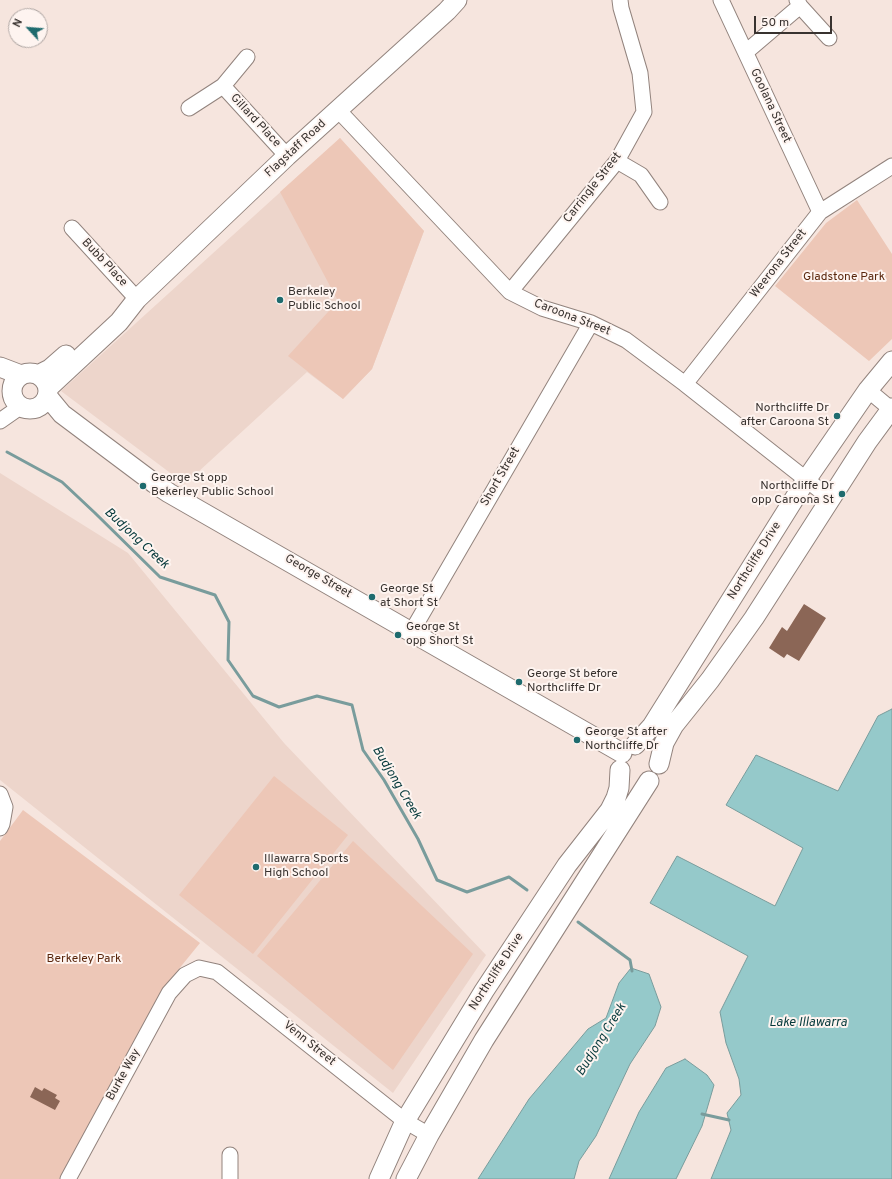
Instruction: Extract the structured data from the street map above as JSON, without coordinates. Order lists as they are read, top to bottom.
{
  "streets": {
    "main road": ["Flagstaff Road", "Northcliffe Drive", "George Street"],
    "street": [
      "Goolana Street",
      "Gillard Place",
      "Carringle Street",
      "Bubb Place",
      "Weerona Street",
      "Caroona Street",
      "Short Street",
      "Venn Street",
      "Burke Way"
    ]
  },
  "crossings": [
    ["Goolana Street", "Weerona Street"],
    ["Gillard Place", "Flagstaff Road"],
    ["Flagstaff Road", "Bubb Place"],
    ["Flagstaff Road", "Caroona Street"],
    ["Flagstaff Road", "George Street"],
    ["Carringle Street", "Caroona Street"],
    ["Weerona Street", "Caroona Street"],
    ["Caroona Street", "Short Street"],
    ["Caroona Street", "Northcliffe Drive"],
    ["Short Street", "George Street"],
    ["Northcliffe Drive", "George Street"],
    ["Northcliffe Drive", "Venn Street"],
    ["Venn Street", "Burke Way"]
  ],
  "water": ["Budjong Creek", "Lake Illawarra"],
  "parks": ["Gladstone Park", "Berkeley Park"],
  "places": [
    "Berkeley Public School",
    "Northcliffe Dr after Caroona St",
    "George St opp Bekerley Public School",
    "Northcliffe Dr opp Caroona St",
    "George St at Short St",
    "George St opp Short St",
    "George St before Northcliffe Dr",
    "George St after Northcliffe Dr",
    "Illawarra Sports High School"
  ],
  "scale_bar": "50 m",
  "north": "top left"
}
